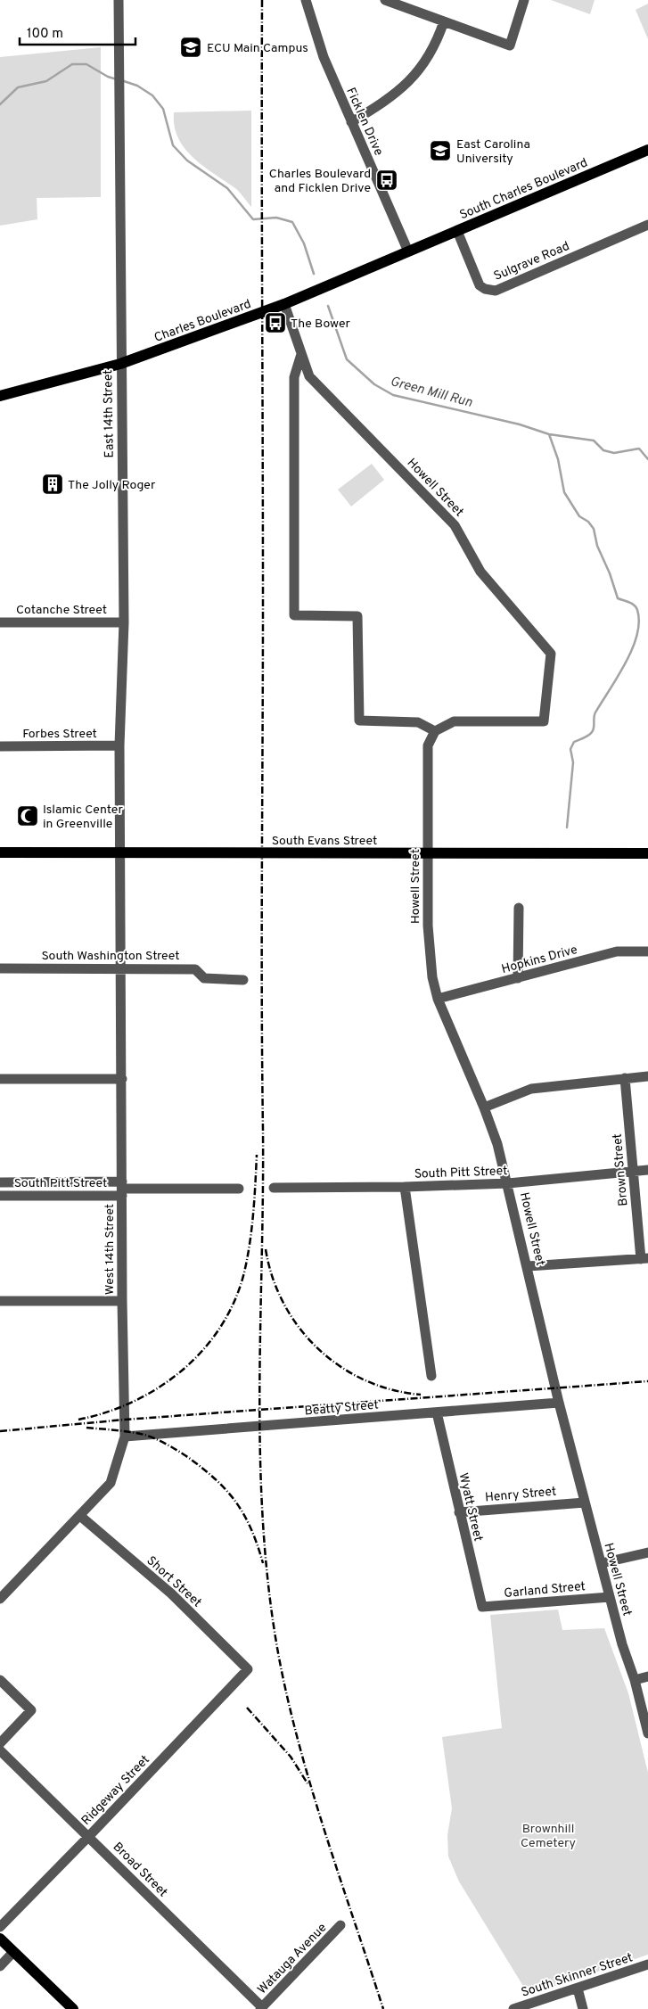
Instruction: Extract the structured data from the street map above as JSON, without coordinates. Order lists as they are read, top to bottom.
{
  "streets": {
    "main road": ["South Charles Boulevard", "Charles Boulevard", "South Evans Street"],
    "street": [
      "Ficklen Drive",
      "Sulgrave Road",
      "East 14th Street",
      "Howell Street",
      "Cotanche Street",
      "Forbes Street",
      "South Washington Street",
      "Hopkins Drive",
      "Brown Street",
      "South Pitt Street",
      "West 14th Street",
      "Beatty Street",
      "Henry Street",
      "Wyatt Street",
      "Short Street",
      "Garland Street",
      "Ridgeway Street",
      "Broad Street",
      "Watauga Avenue",
      "South Skinner Street"
    ]
  },
  "crossings": [
    ["Ficklen Drive", "South Charles Boulevard"],
    ["Ficklen Drive", "Charles Boulevard"],
    ["South Charles Boulevard", "Sulgrave Road"],
    ["South Charles Boulevard", "Charles Boulevard"],
    ["Charles Boulevard", "East 14th Street"],
    ["Charles Boulevard", "Howell Street"],
    ["East 14th Street", "Cotanche Street"],
    ["East 14th Street", "Forbes Street"],
    ["East 14th Street", "South Evans Street"],
    ["East 14th Street", "West 14th Street"],
    ["Howell Street", "South Evans Street"],
    ["Howell Street", "Hopkins Drive"],
    ["Howell Street", "South Pitt Street"],
    ["Howell Street", "Beatty Street"],
    ["Howell Street", "Henry Street"],
    ["Howell Street", "Garland Street"],
    ["South Evans Street", "West 14th Street"],
    ["South Washington Street", "West 14th Street"],
    ["Brown Street", "South Pitt Street"],
    ["South Pitt Street", "West 14th Street"],
    ["West 14th Street", "Beatty Street"],
    ["West 14th Street", "Short Street"],
    ["Beatty Street", "Wyatt Street"],
    ["Henry Street", "Wyatt Street"],
    ["Wyatt Street", "Garland Street"],
    ["Short Street", "Ridgeway Street"],
    ["Ridgeway Street", "Broad Street"],
    ["Broad Street", "Watauga Avenue"]
  ],
  "water": ["Green Mill Run"],
  "parks": ["Brownhill Cemetery"],
  "places": {
    "school or university": ["ECU Main Campus", "East Carolina University"],
    "bus stop": ["Charles Boulevard and Ficklen Drive", "The Bower"],
    "building": ["The Jolly Roger"],
    "mosque": ["Islamic Center in Greenville"]
  },
  "scale_bar": "100 m"
}
